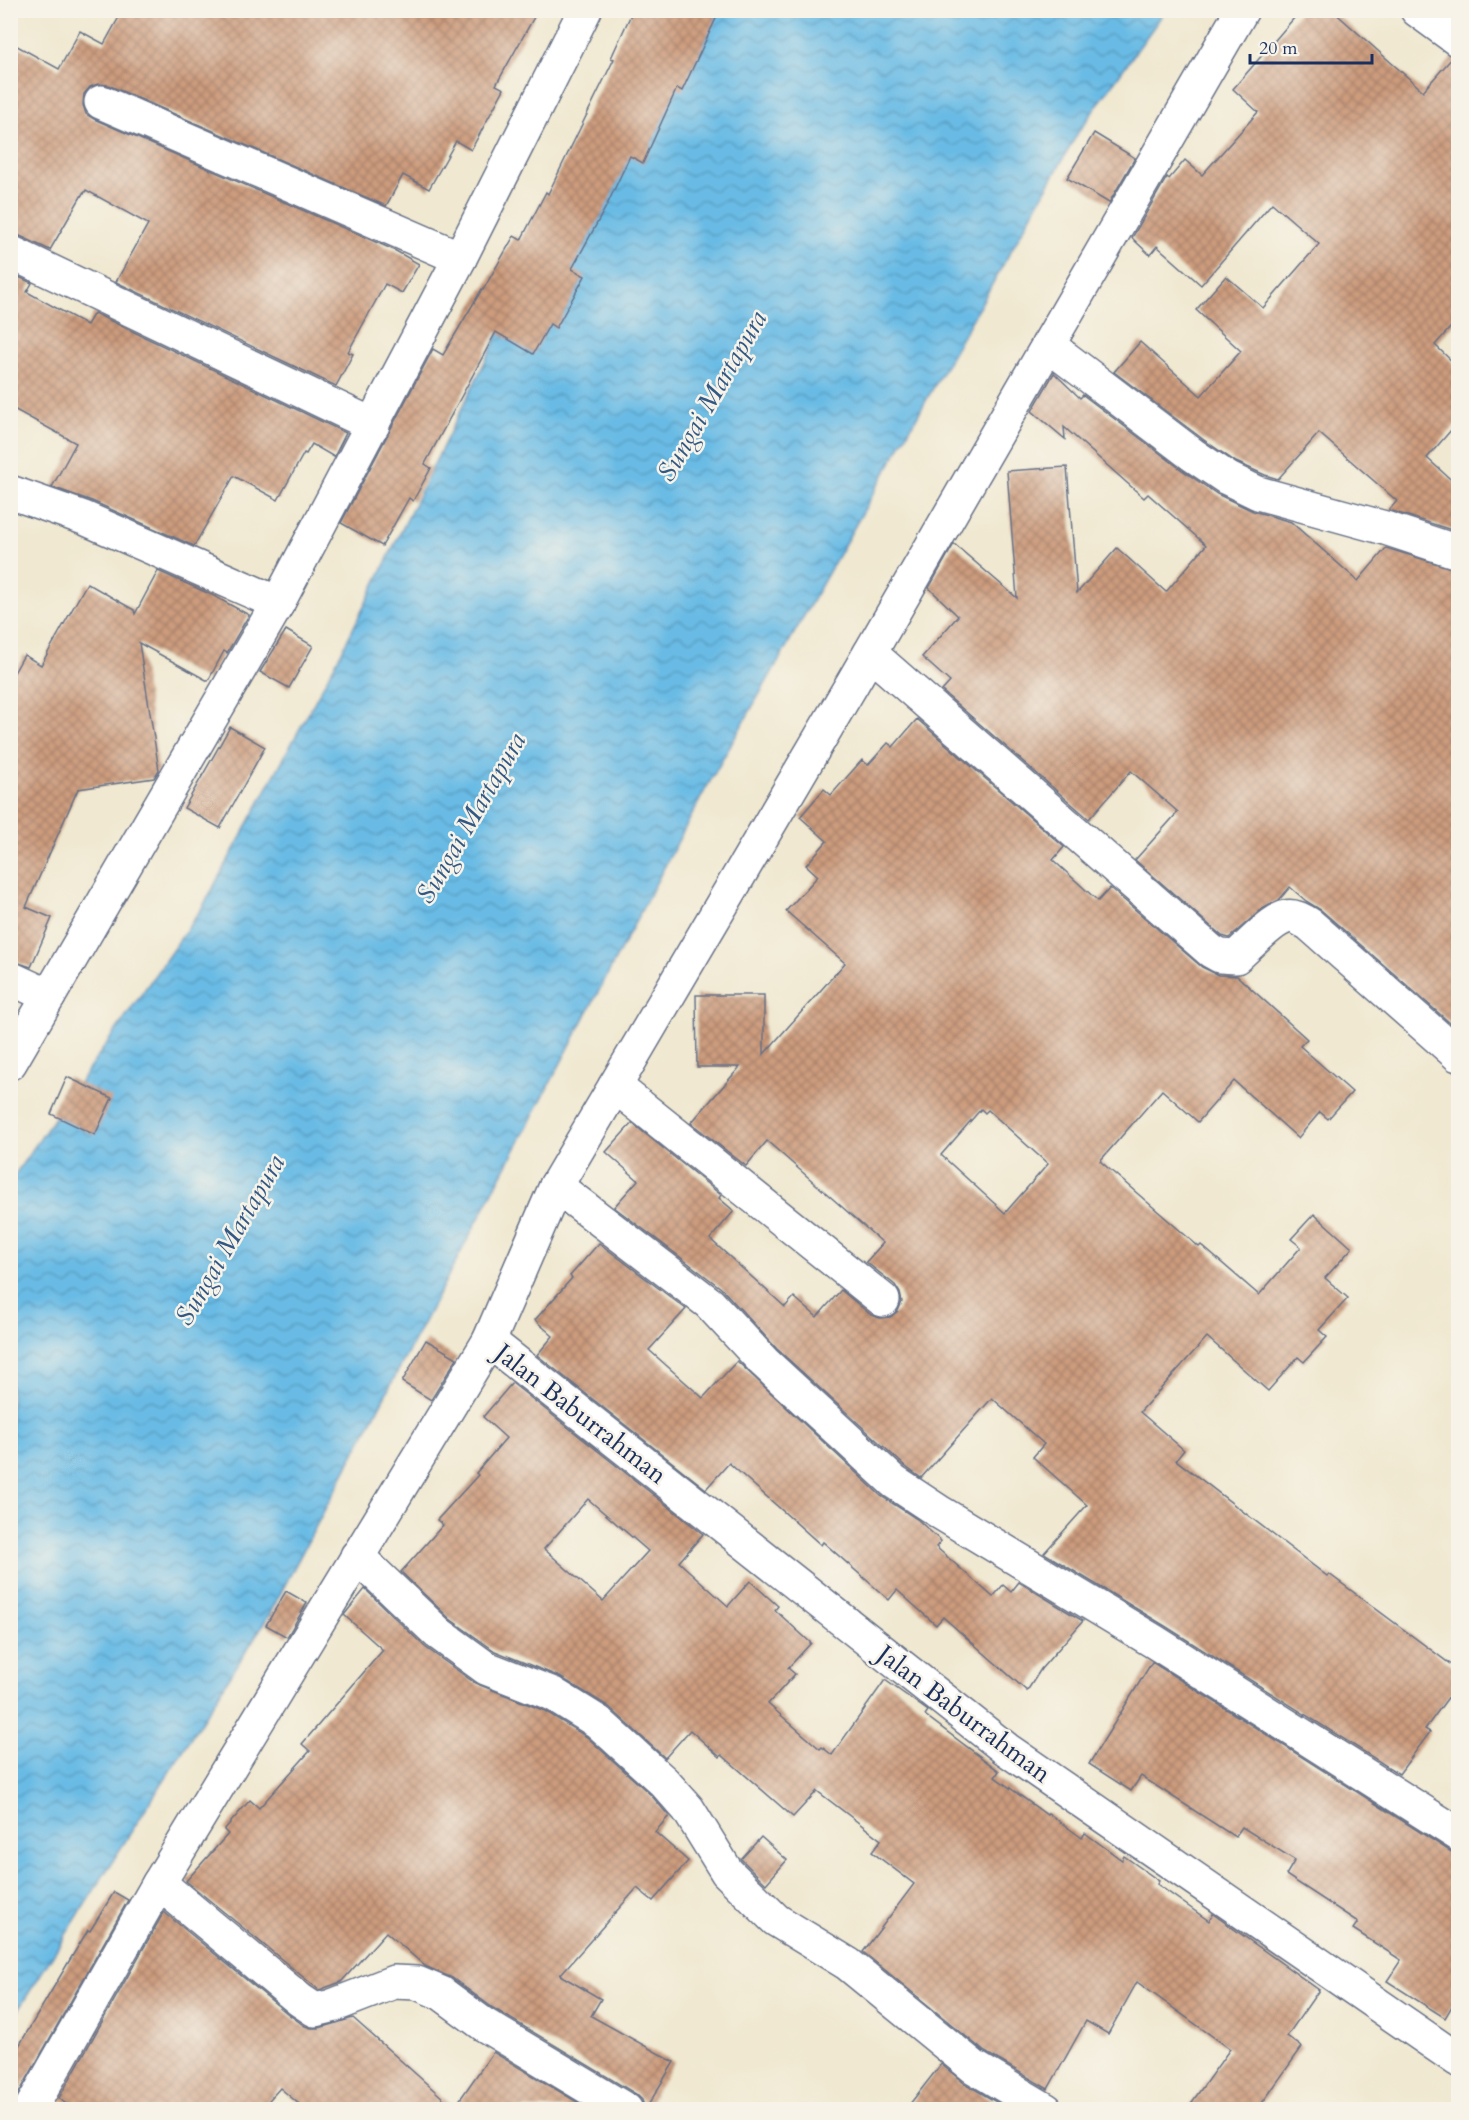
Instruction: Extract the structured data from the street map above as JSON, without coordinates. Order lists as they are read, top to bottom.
{
  "streets": {
    "street": ["Jalan Baburrahman"]
  },
  "water": ["Sungai Martapura"],
  "scale_bar": "20 m"
}
